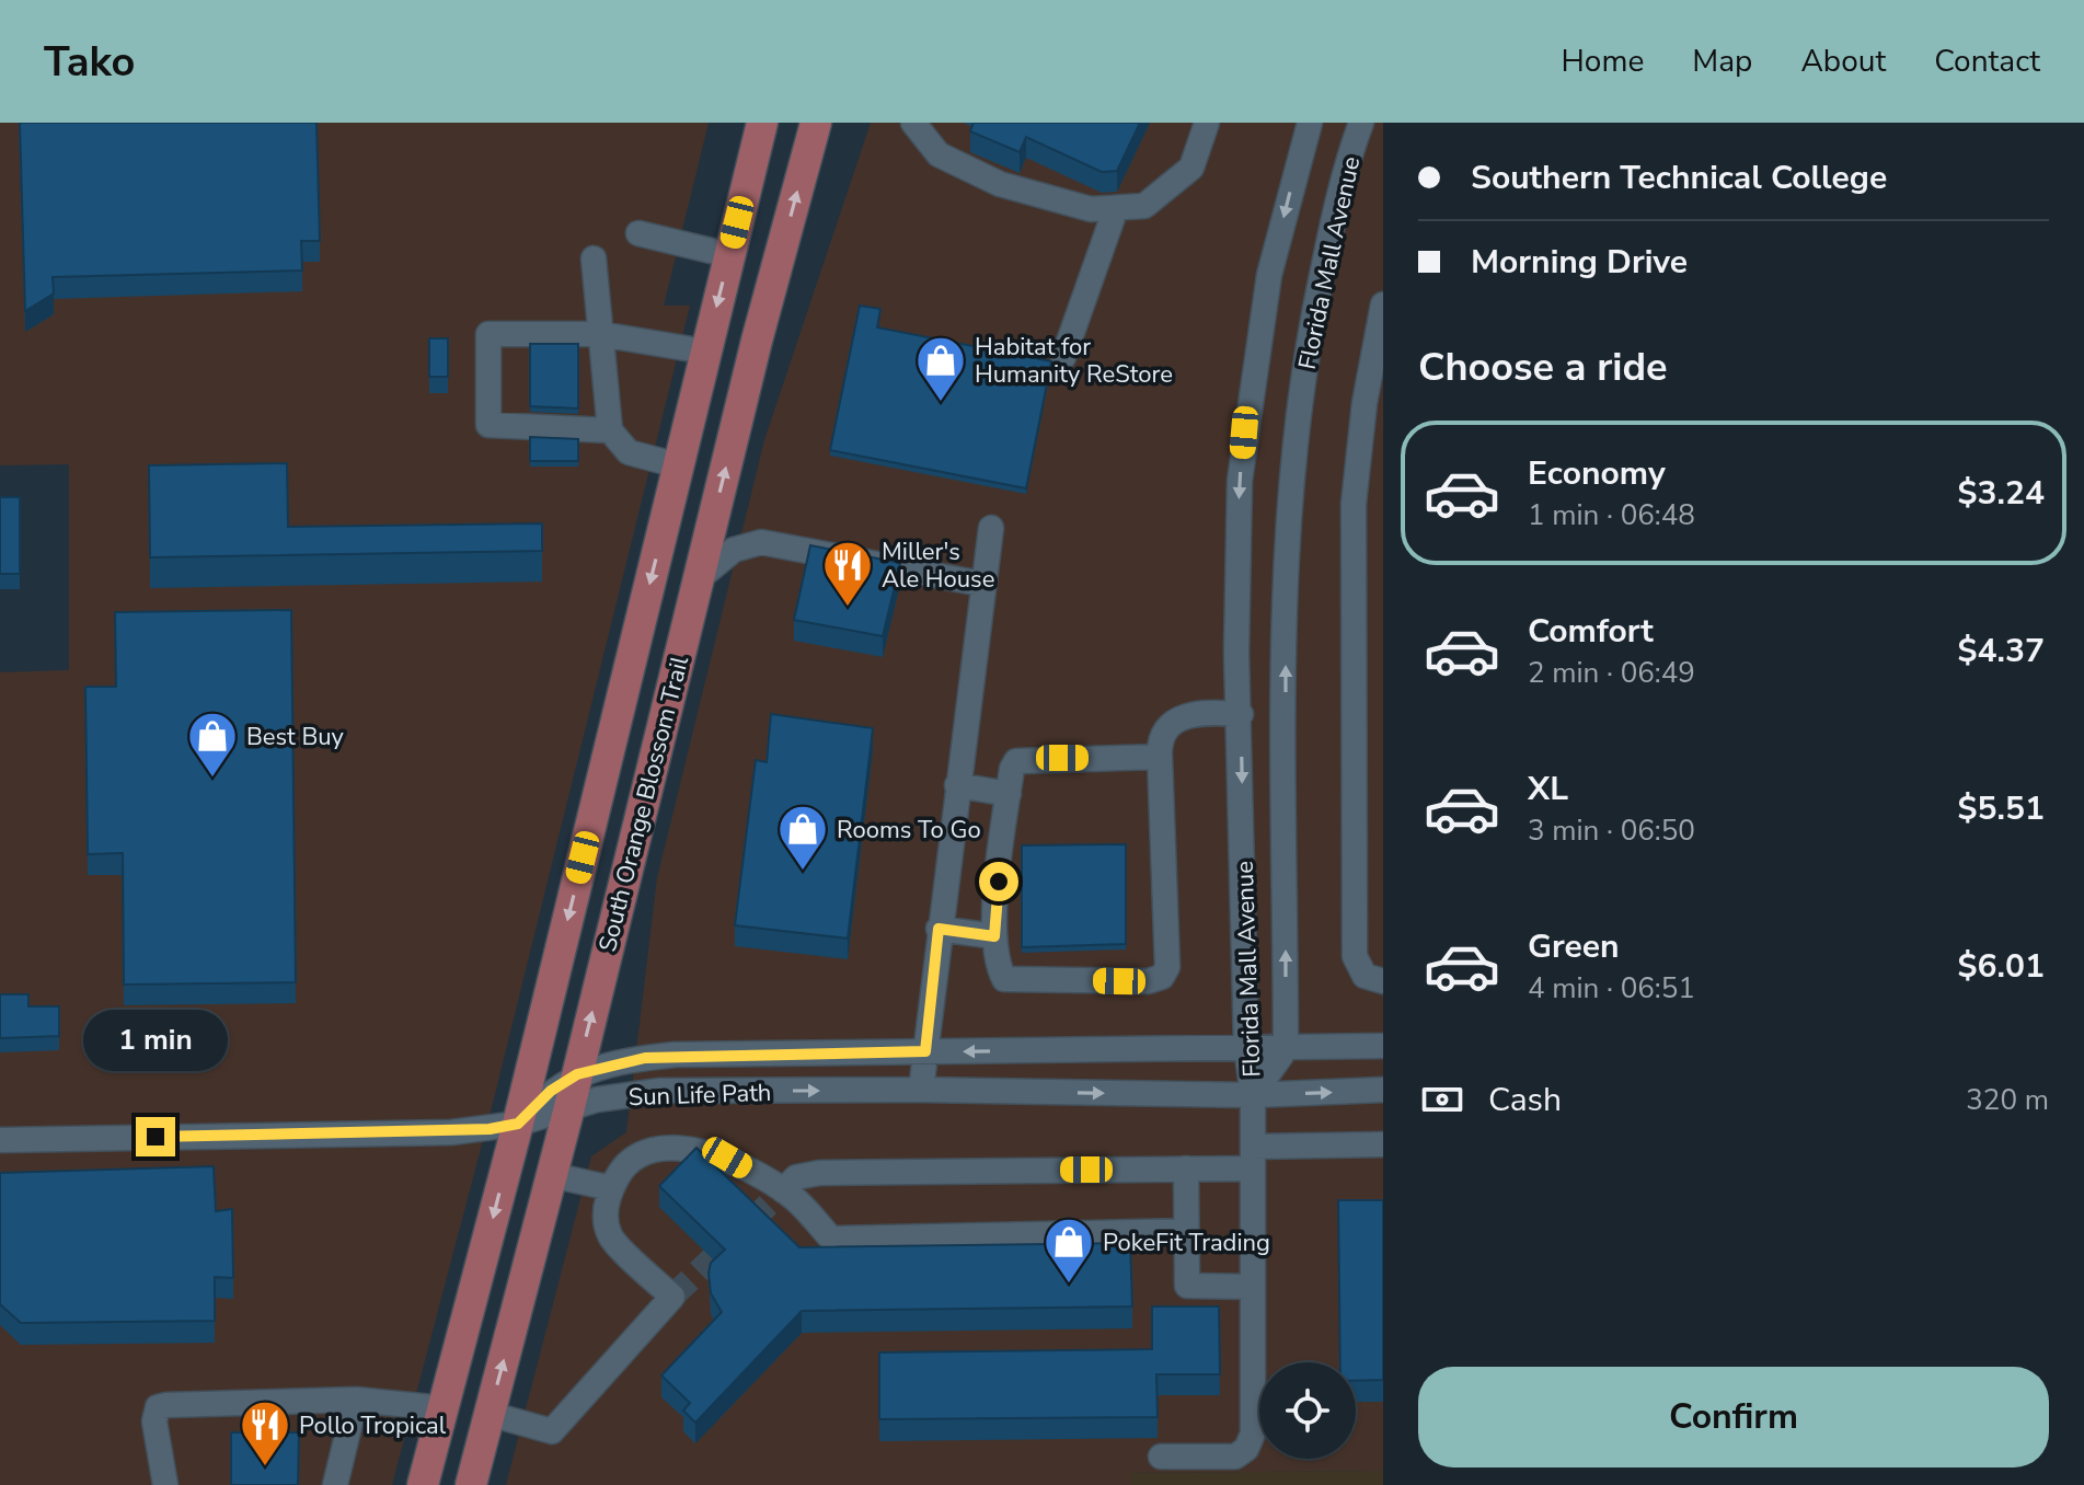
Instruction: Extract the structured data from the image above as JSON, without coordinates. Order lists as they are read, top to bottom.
{
  "streets": {
    "main road": ["South Orange Blossom Trail"],
    "street": ["Florida Mall Avenue", "Sun Life Path"]
  },
  "crossings": [
    ["Florida Mall Avenue", "Sun Life Path"],
    ["South Orange Blossom Trail", "Sun Life Path"]
  ],
  "places": {
    "shop": [
      "Habitat for Humanity ReStore",
      "Best Buy",
      "Rooms To Go",
      "PokeFit Trading"
    ],
    "restaurant": ["Miller's Ale House", "Pollo Tropical"]
  },
  "page": {
    "header": "Tako",
    "nav": [
      "Home",
      "Map",
      "About",
      "Contact"
    ],
    "banner": ["Southern Technical College", "Morning Drive"],
    "heading": "Choose a ride",
    "list": [
      {
        "name": "Economy",
        "note": "1 min · 06:48",
        "value": "$3.24"
      },
      {
        "name": "Comfort",
        "note": "2 min · 06:49",
        "value": "$4.37"
      },
      {
        "name": "XL",
        "note": "3 min · 06:50",
        "value": "$5.51"
      },
      {
        "name": "Green",
        "note": "4 min · 06:51",
        "value": "$6.01"
      }
    ],
    "bubble": "1 min",
    "pay": ["Cash", "320 m"],
    "buttons": "Confirm"
  }
}
